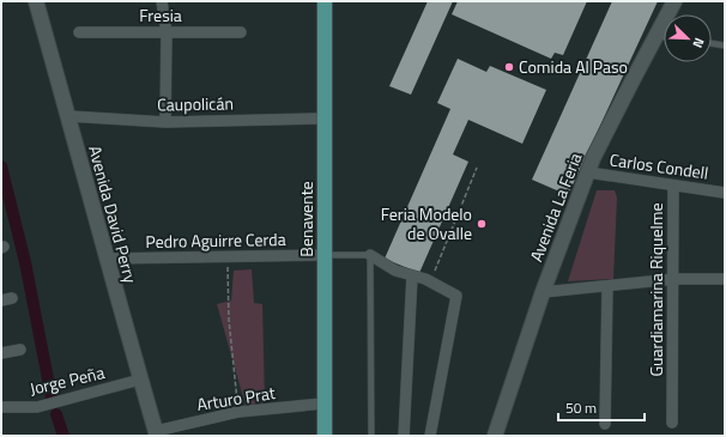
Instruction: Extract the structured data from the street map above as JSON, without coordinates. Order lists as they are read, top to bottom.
{
  "streets": {
    "main road": ["Avenida La Feria", "Avenida David Perry", "Benavente"],
    "street": [
      "Fresia",
      "Caupolicán",
      "Carlos Condell",
      "Pedro Aguirre Cerda",
      "Guardiamarina Riquelme",
      "Jorge Peña",
      "Arturo Prat"
    ]
  },
  "crossings": [
    ["Caupolicán", "Avenida David Perry"],
    ["Caupolicán", "Benavente"],
    ["Carlos Condell", "Avenida La Feria"],
    ["Carlos Condell", "Guardiamarina Riquelme"],
    ["Avenida David Perry", "Pedro Aguirre Cerda"],
    ["Avenida David Perry", "Jorge Peña"],
    ["Avenida David Perry", "Arturo Prat"],
    ["Benavente", "Pedro Aguirre Cerda"],
    ["Benavente", "Arturo Prat"]
  ],
  "places": ["Comida Al Paso", "Feria Modelo de Ovalle"],
  "scale_bar": "50 m",
  "north": "bottom right"
}
